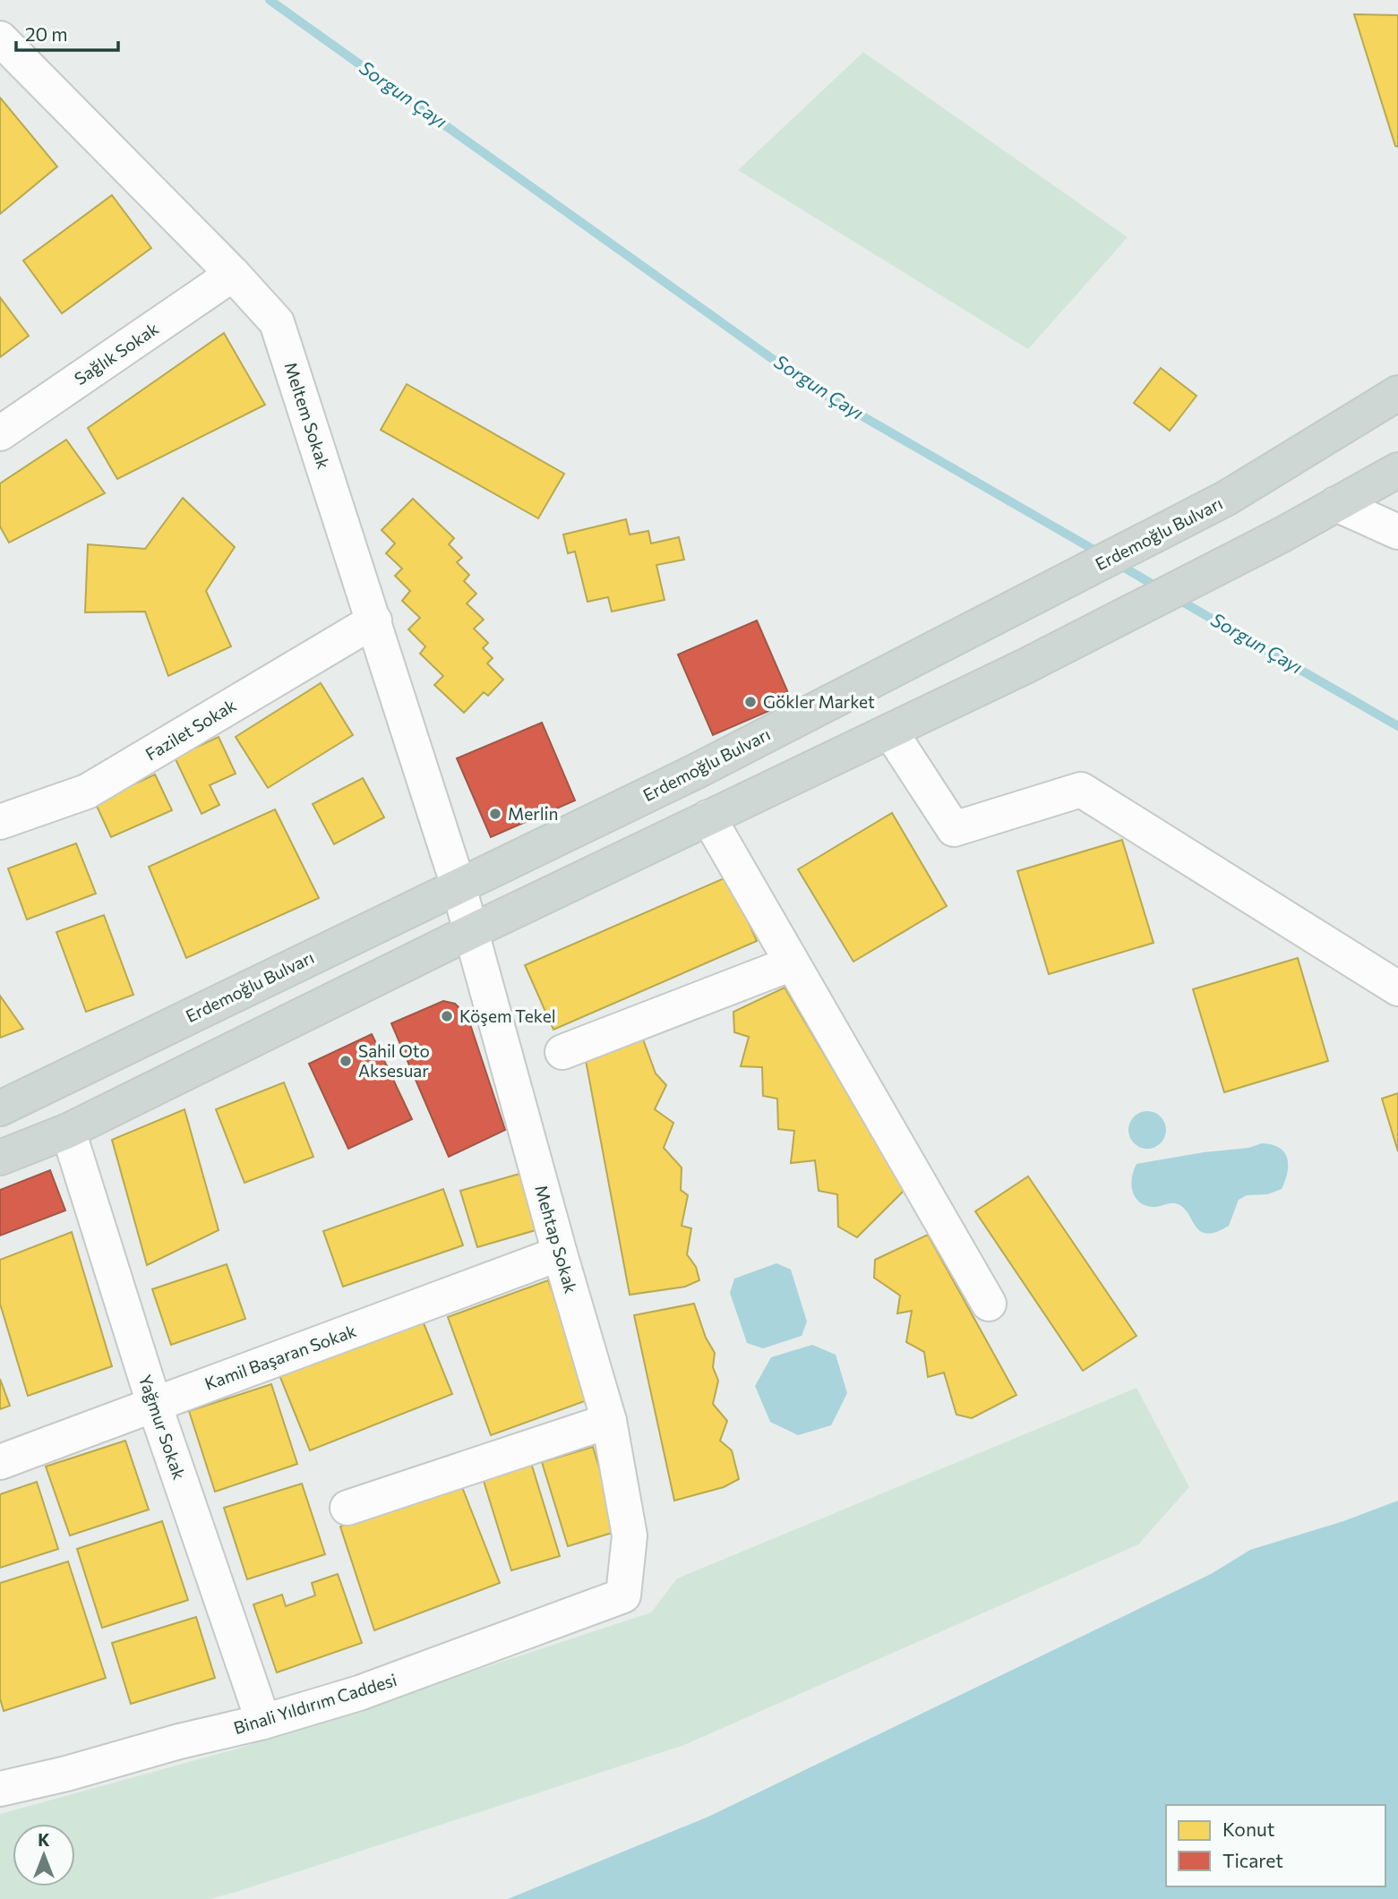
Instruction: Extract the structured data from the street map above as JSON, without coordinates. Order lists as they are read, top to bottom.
{
  "streets": {
    "main road": ["Erdemoğlu Bulvarı"],
    "street": [
      "Sağlık Sokak",
      "Meltem Sokak",
      "Fazilet Sokak",
      "Mehtap Sokak",
      "Kamil Başaran Sokak",
      "Yağmur Sokak",
      "Binali Yıldırım Caddesi"
    ]
  },
  "crossings": [
    ["Sağlık Sokak", "Meltem Sokak"],
    ["Meltem Sokak", "Erdemoğlu Bulvarı"],
    ["Meltem Sokak", "Fazilet Sokak"],
    ["Meltem Sokak", "Mehtap Sokak"],
    ["Erdemoğlu Bulvarı", "Mehtap Sokak"],
    ["Mehtap Sokak", "Kamil Başaran Sokak"],
    ["Mehtap Sokak", "Binali Yıldırım Caddesi"],
    ["Kamil Başaran Sokak", "Yağmur Sokak"],
    ["Yağmur Sokak", "Binali Yıldırım Caddesi"]
  ],
  "water": ["Sorgun Çayı"],
  "places": [
    "Gökler Market",
    "Merlin",
    "Köşem Tekel",
    "Sahil Oto Aksesuar"
  ],
  "legend": ["Konut", "Ticaret"],
  "scale_bar": "20 m",
  "north": "top"
}
